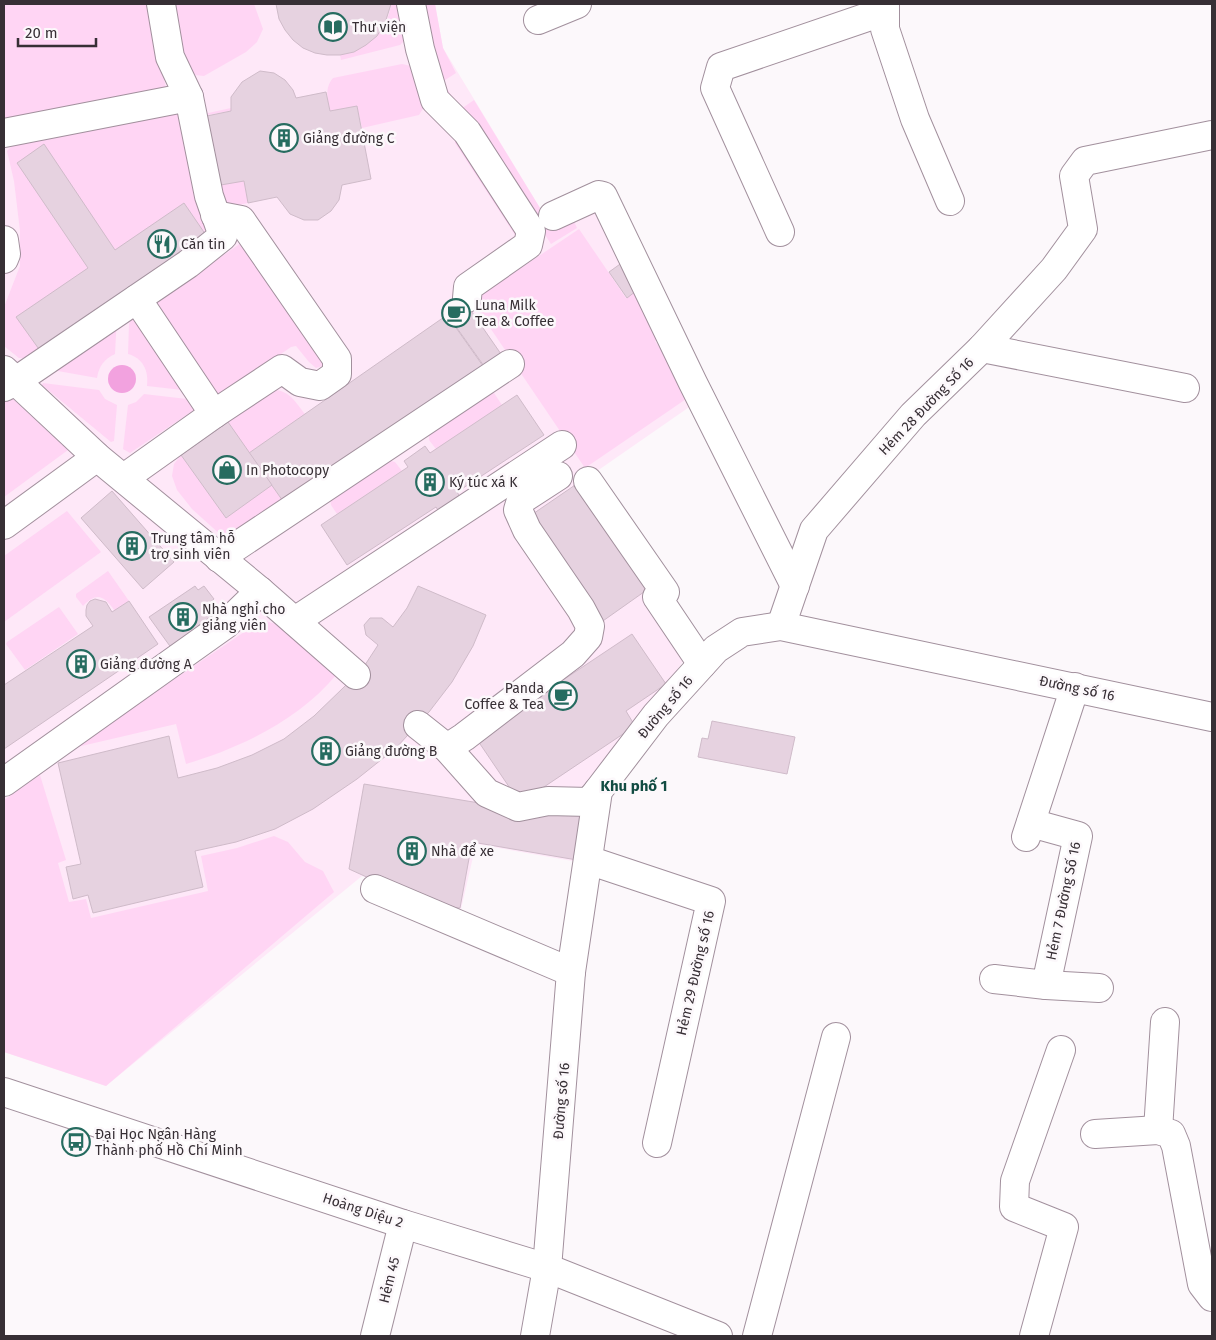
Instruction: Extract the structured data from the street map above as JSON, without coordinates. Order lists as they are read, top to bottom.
{
  "streets": {
    "street": [
      "Hẻm 28 Đường Số 16",
      "Đường số 16",
      "Hẻm 7 Đường Số 16",
      "Hẻm 29 Đường số 16",
      "Hoàng Diệu 2",
      "Hẻm 45"
    ]
  },
  "crossings": [
    ["Hẻm 28 Đường Số 16", "Đường số 16"],
    ["Đường số 16", "Hẻm 7 Đường Số 16"],
    ["Đường số 16", "Hẻm 29 Đường số 16"],
    ["Đường số 16", "Hoàng Diệu 2"],
    ["Hoàng Diệu 2", "Hẻm 45"]
  ],
  "districts": ["Khu phố 1"],
  "places": {
    "library": ["Thư viện"],
    "building": [
      "Giảng đường C",
      "Ký túc xá K",
      "Trung tâm hỗ trợ sinh viên",
      "Nhà nghỉ cho giảng viên",
      "Giảng đường A",
      "Giảng đường B",
      "Nhà để xe"
    ],
    "restaurant": ["Căn tin"],
    "cafe": ["Luna Milk Tea & Coffee", "Panda Coffee & Tea"],
    "shop": ["In Photocopy"],
    "bus stop": ["Đại Học Ngân Hàng Thành phố Hồ Chí Minh"]
  },
  "scale_bar": "20 m"
}
